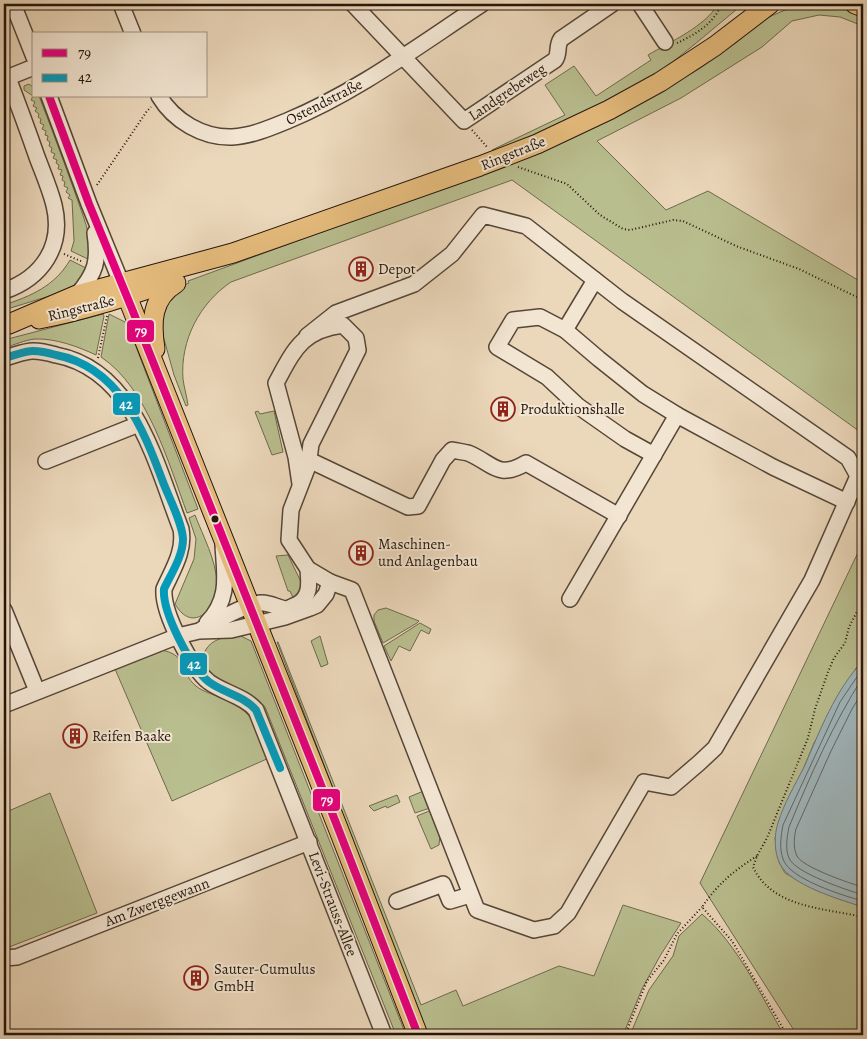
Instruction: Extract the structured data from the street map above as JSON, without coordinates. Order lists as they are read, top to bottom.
{
  "streets": {
    "main road": ["Ringstraße"],
    "street": [
      "Landgrebeweg",
      "Ostendstraße",
      "Am Zwerggewann",
      "Levi-Strauss-Allee"
    ]
  },
  "crossings": [
    ["Am Zwerggewann", "Levi-Strauss-Allee"]
  ],
  "places": {
    "building": [
      "Depot",
      "Produktionshalle",
      "Maschinen- und Anlagenbau",
      "Reifen Baake",
      "Sauter-Cumulus GmbH"
    ]
  },
  "lines": ["transit line 79", "transit line 42"],
  "legend": ["79", "42"]
}
